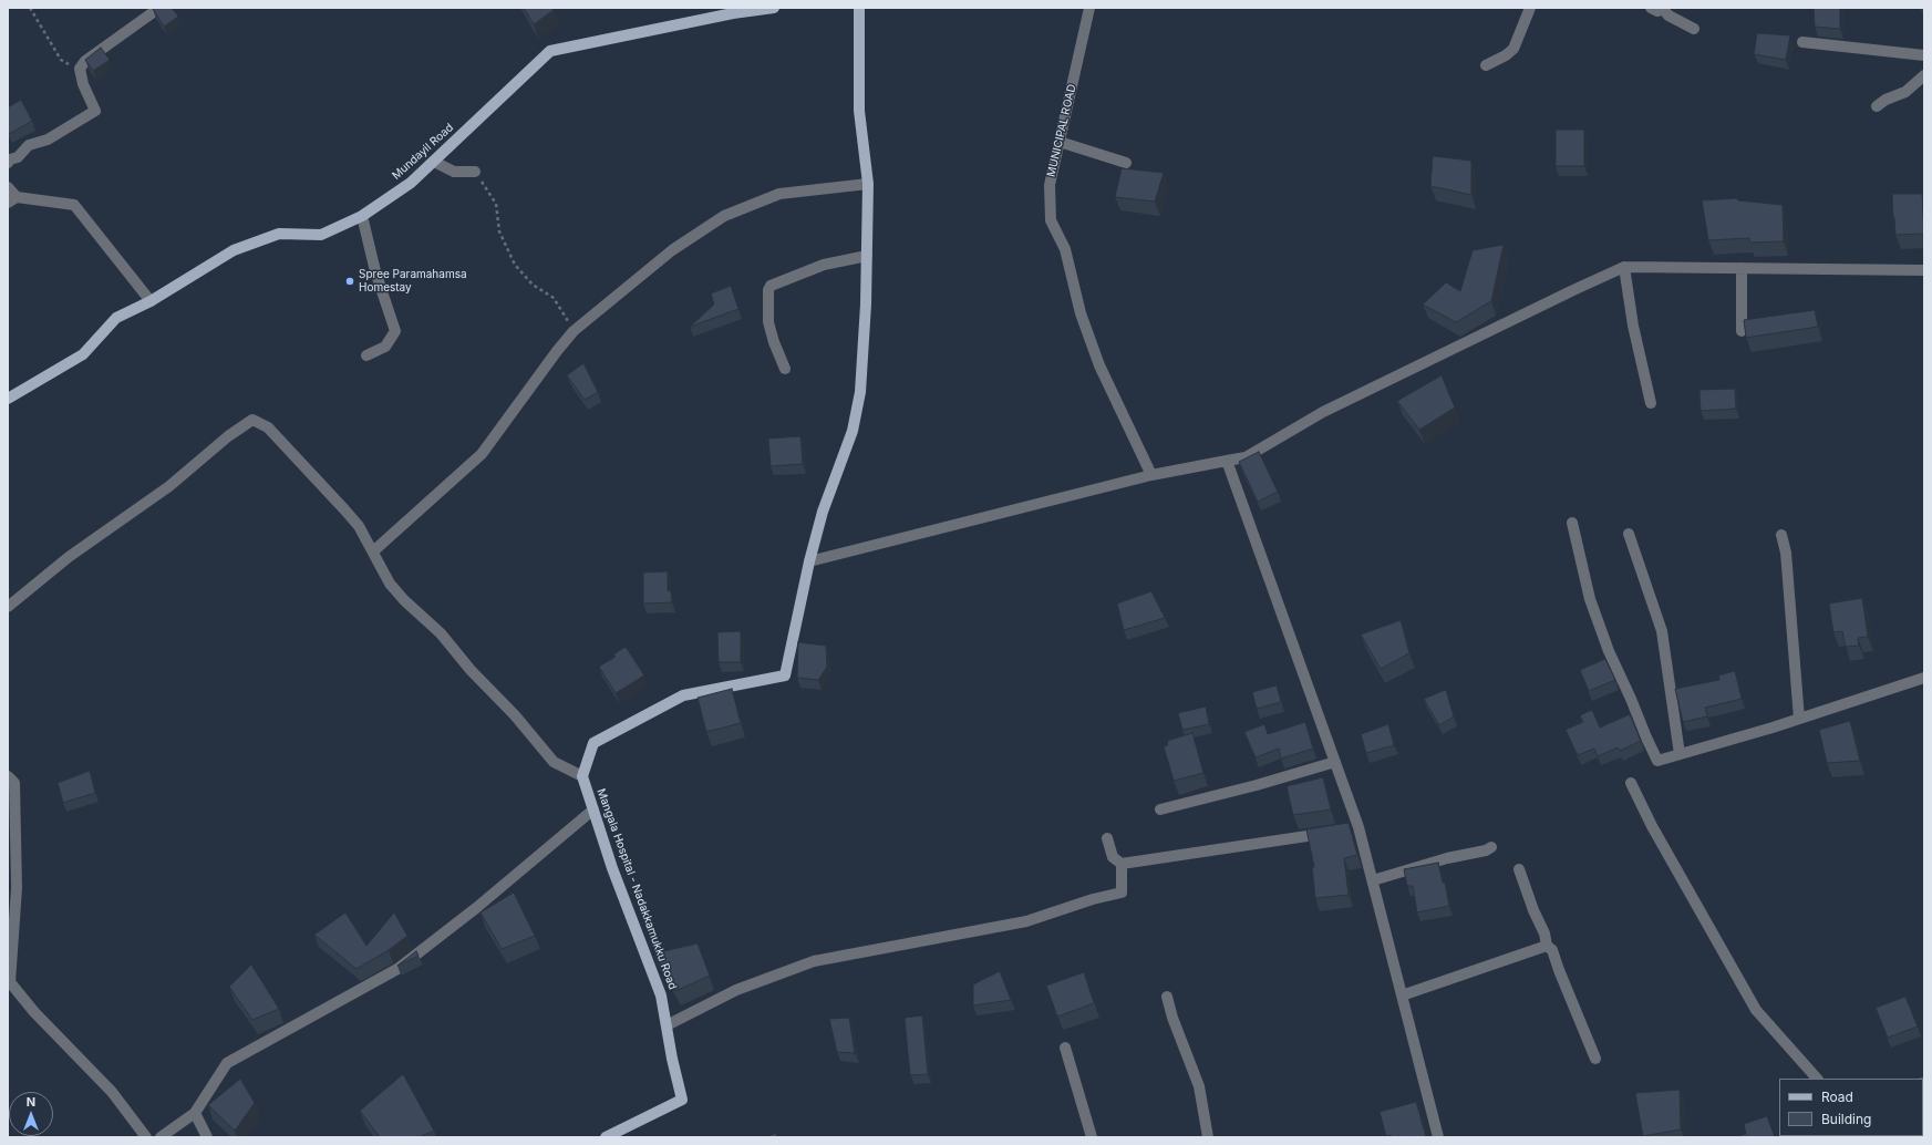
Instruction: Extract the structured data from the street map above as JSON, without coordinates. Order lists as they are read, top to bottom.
{
  "streets": {
    "main road": ["Mundayil Road", "Mangala Hospital - Nadakkamukku Road"],
    "street": ["MUNICIPAL ROAD"]
  },
  "places": ["Spree Paramahamsa Homestay"],
  "legend": ["Road", "Building"],
  "north": "top"
}
